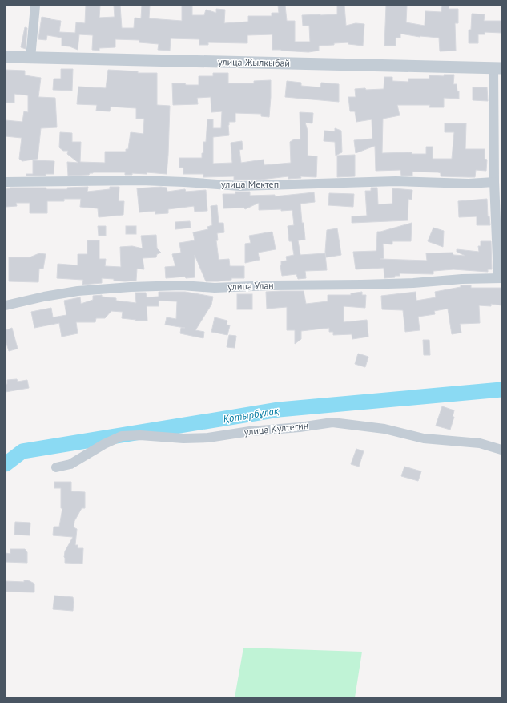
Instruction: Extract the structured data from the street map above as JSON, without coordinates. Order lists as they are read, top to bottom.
{
  "streets": {
    "street": [
      "улица Жылкыбай",
      "улица Мектеп",
      "улица Улан",
      "улица Култегин"
    ]
  },
  "crossings": [
    ["улица Жылкыбай", "улица Улан"],
    ["улица Мектеп", "улица Улан"]
  ],
  "water": ["Қотырбұлақ"]
}
